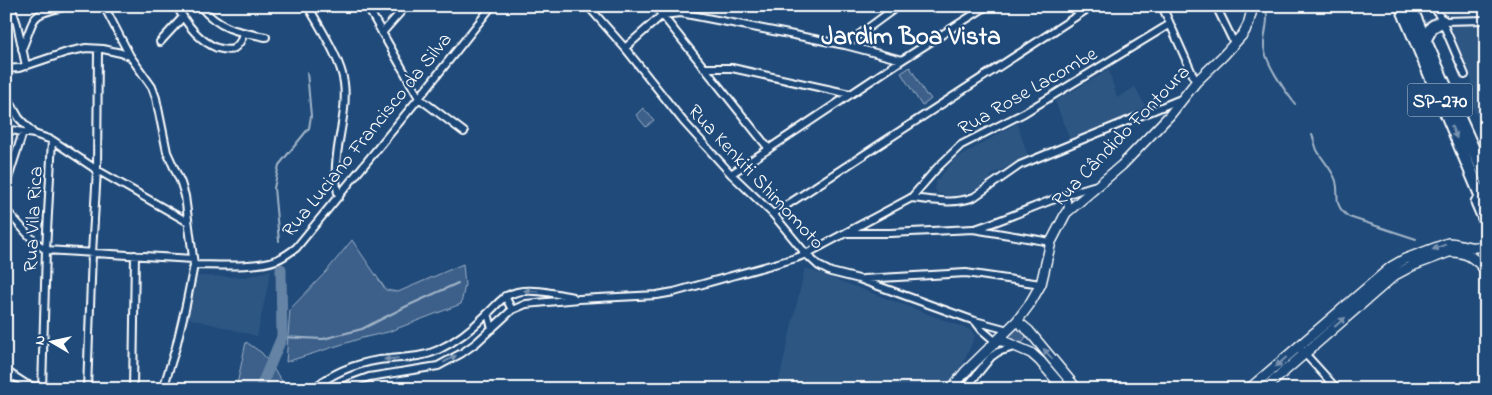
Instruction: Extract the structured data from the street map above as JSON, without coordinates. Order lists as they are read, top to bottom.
{
  "streets": {
    "highway": ["SP-270"],
    "street": [
      "Rua Rose Lacombe",
      "Rua Luciano Francisco da Silva",
      "Rua Cândido Fontoura",
      "Rua Kenkiti Shimomoto",
      "Rua Vila Rica"
    ]
  },
  "crossings": [
    ["Rua Luciano Francisco da Silva", "Rua Vila Rica"],
    ["Rua Cândido Fontoura", "Rua Kenkiti Shimomoto"]
  ],
  "districts": ["Jardim Boa Vista"],
  "north": "left"
}
